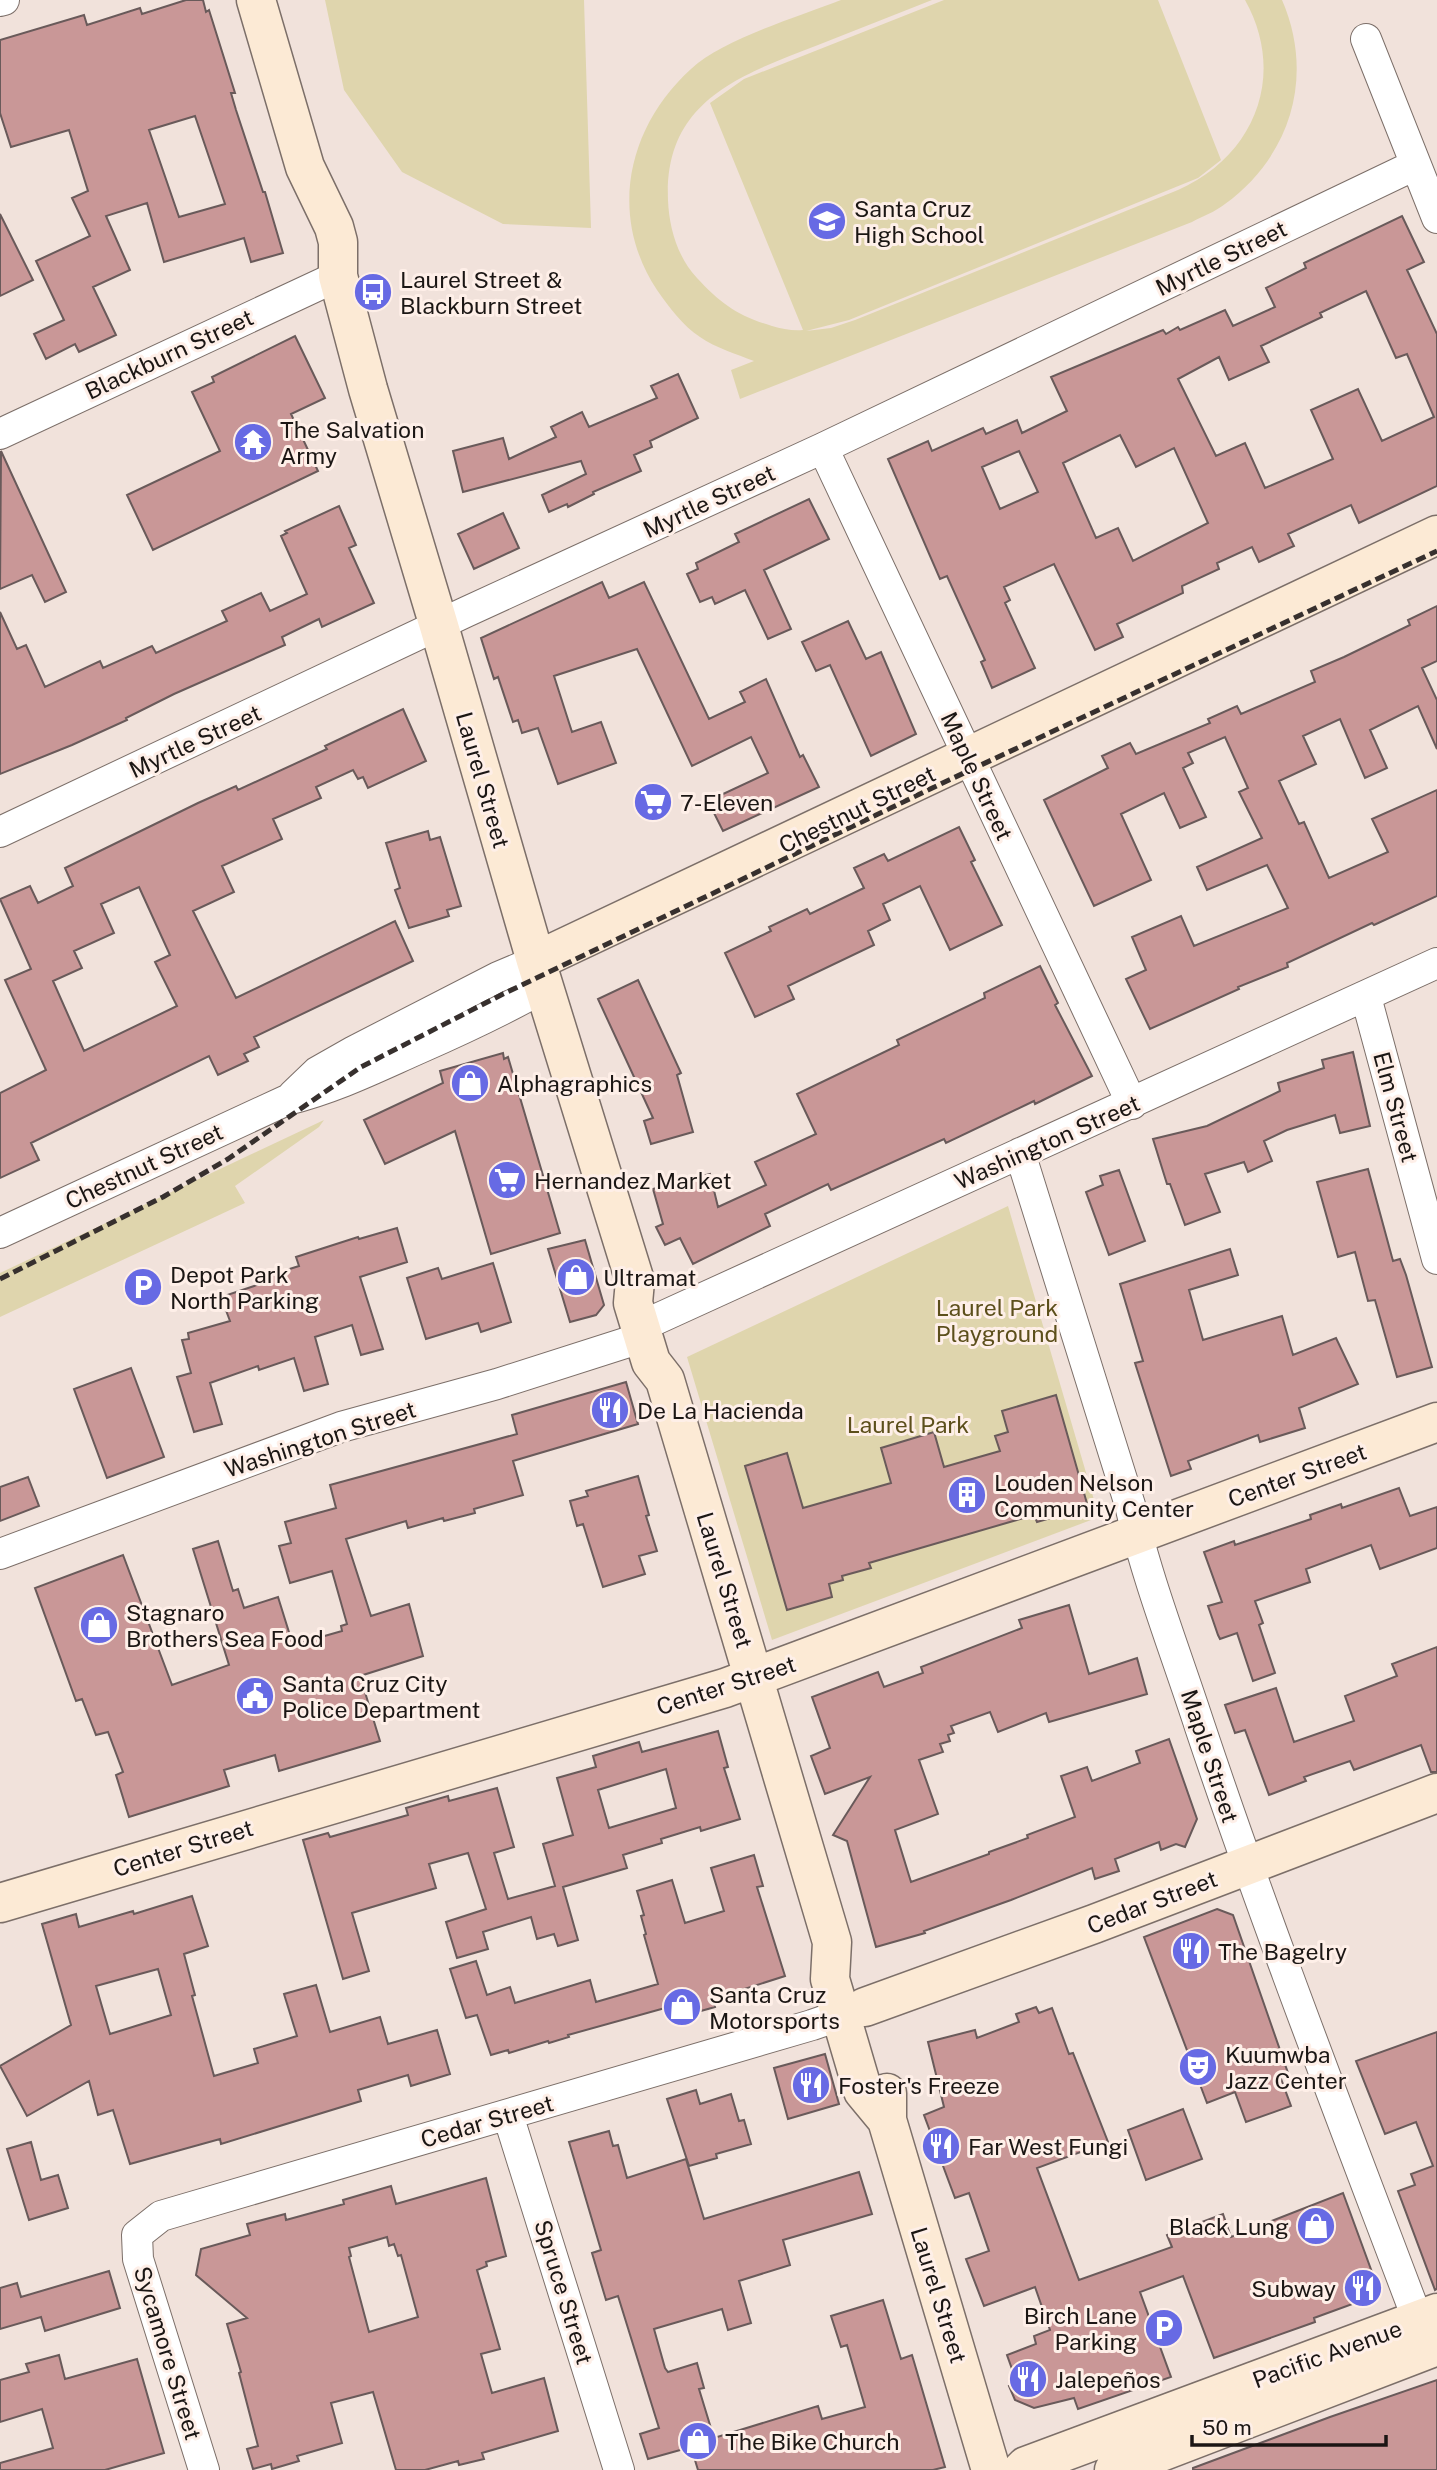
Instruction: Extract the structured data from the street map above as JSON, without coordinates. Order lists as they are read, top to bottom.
{
  "streets": {
    "main road": [
      "Laurel Street",
      "Chestnut Street",
      "Center Street",
      "Cedar Street",
      "Pacific Avenue"
    ],
    "street": [
      "Myrtle Street",
      "Blackburn Street",
      "Maple Street",
      "Elm Street",
      "Washington Street",
      "Spruce Street",
      "Sycamore Street"
    ]
  },
  "crossings": [
    ["Myrtle Street", "Maple Street"],
    ["Myrtle Street", "Laurel Street"],
    ["Blackburn Street", "Laurel Street"],
    ["Maple Street", "Chestnut Street"],
    ["Maple Street", "Washington Street"],
    ["Maple Street", "Center Street"],
    ["Maple Street", "Cedar Street"],
    ["Maple Street", "Pacific Avenue"],
    ["Laurel Street", "Chestnut Street"],
    ["Laurel Street", "Washington Street"],
    ["Laurel Street", "Center Street"],
    ["Laurel Street", "Cedar Street"],
    ["Elm Street", "Washington Street"],
    ["Cedar Street", "Spruce Street"],
    ["Cedar Street", "Sycamore Street"]
  ],
  "parks": ["Laurel Park Playground", "Laurel Park"],
  "places": {
    "school or university": ["Santa Cruz High School"],
    "bus stop": ["Laurel Street & Blackburn Street"],
    "temple": ["The Salvation Army"],
    "supermarket": ["7-Eleven", "Hernandez Market"],
    "shop": [
      "Alphagraphics",
      "Ultramat",
      "Stagnaro Brothers Sea Food",
      "Santa Cruz Motorsports",
      "Black Lung",
      "The Bike Church"
    ],
    "parking": ["Depot Park North Parking", "Birch Lane Parking"],
    "restaurant": [
      "De La Hacienda",
      "The Bagelry",
      "Foster's Freeze",
      "Far West Fungi",
      "Subway",
      "Jalepeños"
    ],
    "building": ["Louden Nelson Community Center"],
    "public building": ["Santa Cruz City Police Department"],
    "theatre": ["Kuumwba Jazz Center"]
  },
  "scale_bar": "50 m"
}
